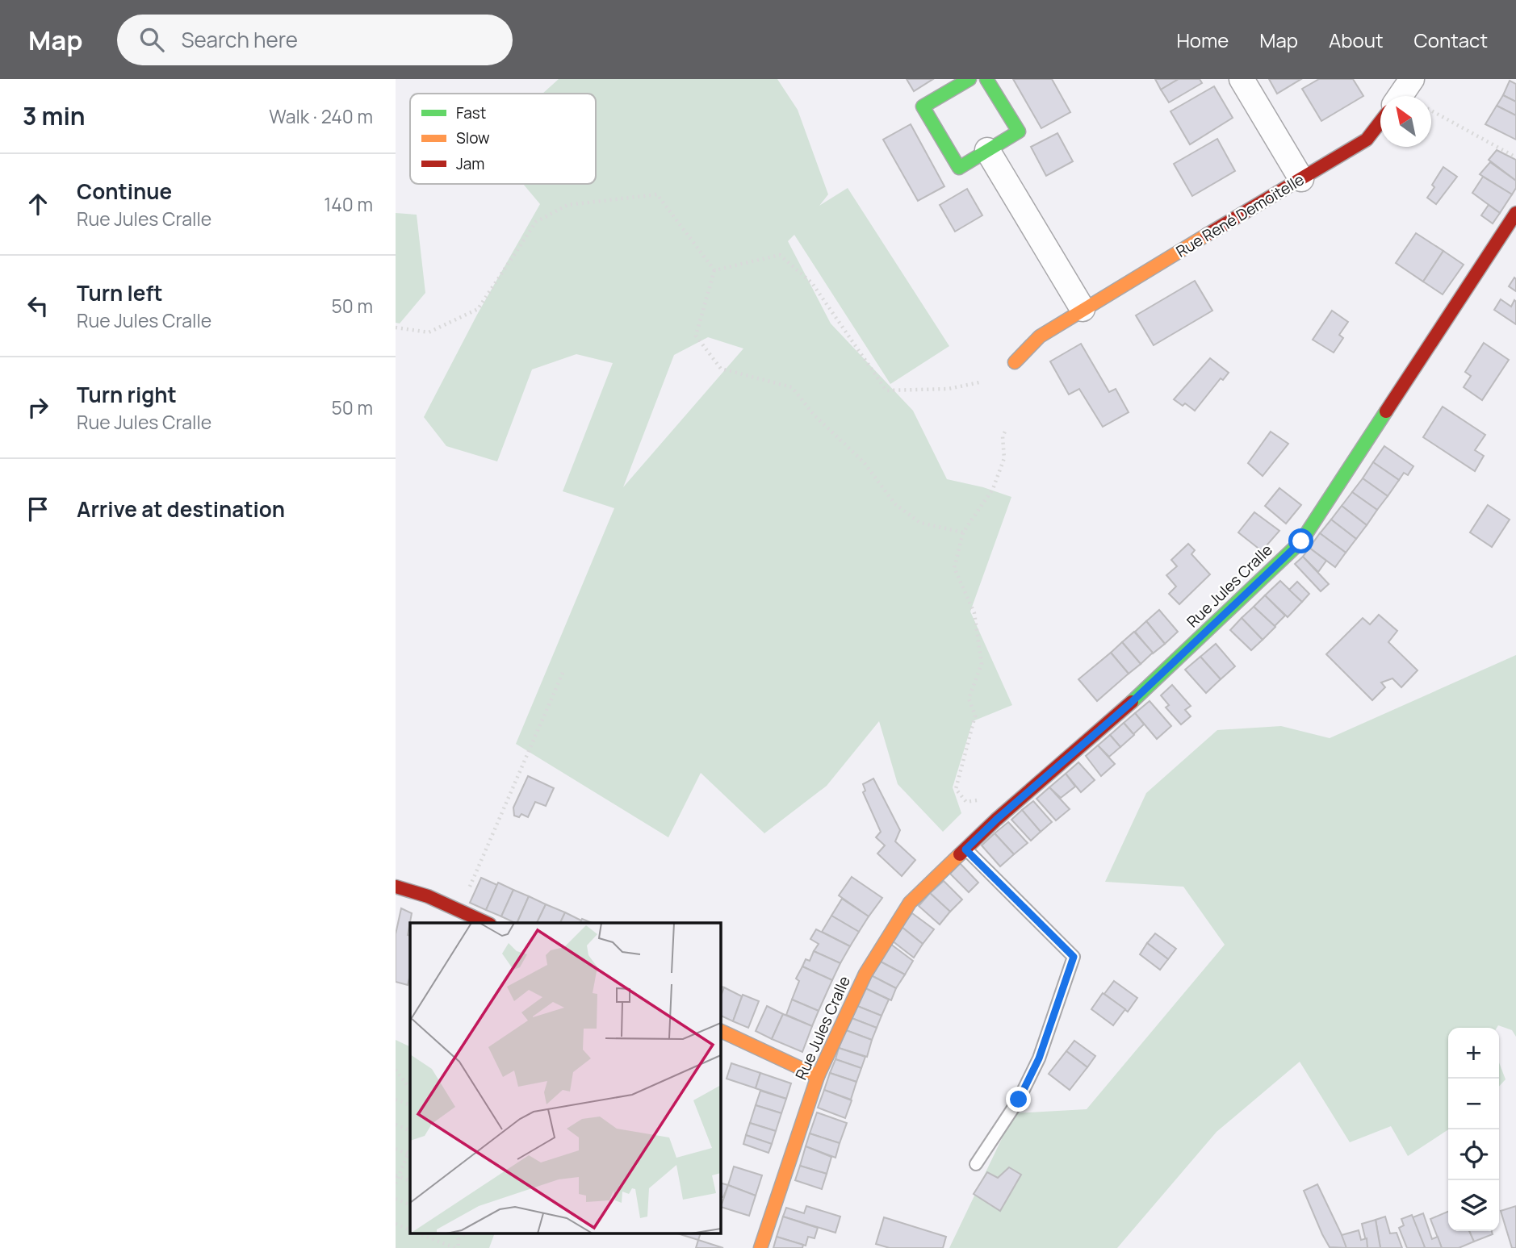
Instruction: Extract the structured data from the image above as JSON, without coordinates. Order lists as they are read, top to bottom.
{
  "streets": {
    "street": ["Rue René Demoitelle", "Rue Jules Cralle"]
  },
  "legend": ["Fast", "Slow", "Jam"],
  "north": "top left",
  "page": {
    "header": "Map",
    "search": "Search here",
    "nav": [
      "Home",
      "Map",
      "About",
      "Contact"
    ],
    "heading": ["3 min", "Walk · 240 m"],
    "list": [
      ["Continue", "Rue Jules Cralle", "140 m"],
      ["Turn left", "Rue Jules Cralle", "50 m"],
      ["Turn right", "Rue Jules Cralle", "50 m"],
      "Arrive at destination"
    ],
    "map_buttons": ["+", "−"]
  }
}
